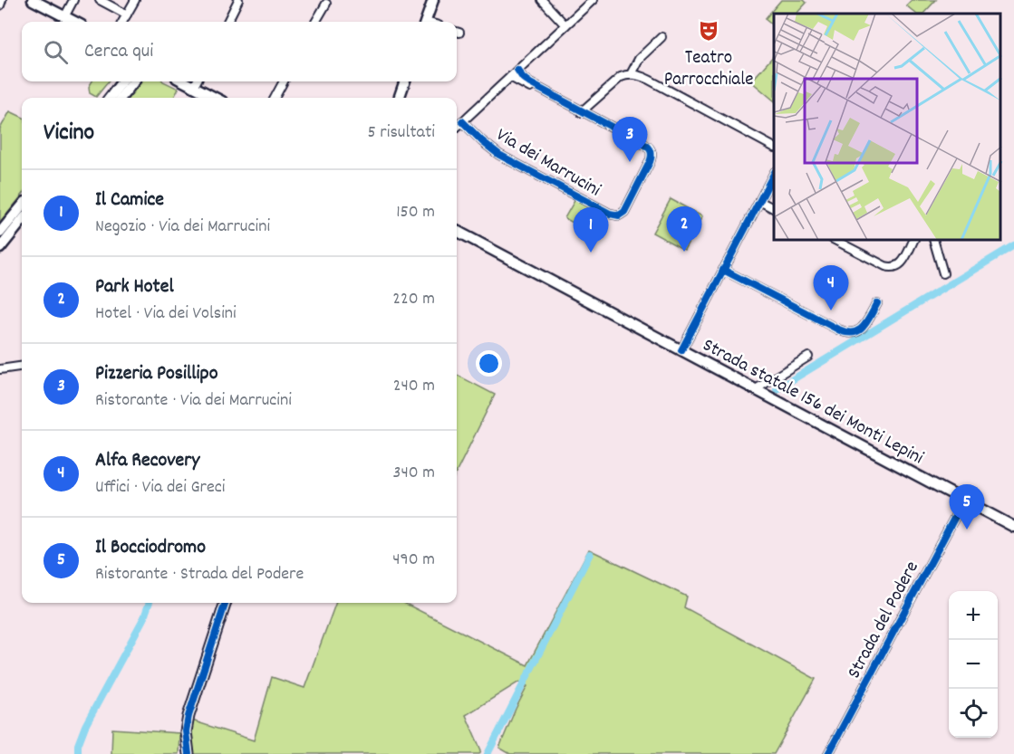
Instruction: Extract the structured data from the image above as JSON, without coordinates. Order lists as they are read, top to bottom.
{
  "streets": {
    "main road": ["Strada statale 156 dei Monti Lepini"],
    "street": ["Via dei Marrucini", "Strada del Podere"]
  },
  "crossings": [
    ["Strada statale 156 dei Monti Lepini", "Strada del Podere"]
  ],
  "places": {
    "theatre": ["Teatro Parrocchiale"]
  },
  "page": {
    "search": "Cerca qui",
    "heading": ["Vicino", "5 risultati"],
    "pins": [
      "3",
      "2",
      "1",
      "4",
      "5"
    ],
    "list": [
      {
        "mark": "1",
        "name": "Il Camice",
        "note": "Negozio · Via dei Marrucini",
        "value": "150 m"
      },
      {
        "mark": "2",
        "name": "Park Hotel",
        "note": "Hotel · Via dei Volsini",
        "value": "220 m"
      },
      {
        "mark": "3",
        "name": "Pizzeria Posillipo",
        "note": "Ristorante · Via dei Marrucini",
        "value": "240 m"
      },
      {
        "mark": "4",
        "name": "Alfa Recovery",
        "note": "Uffici · Via dei Greci",
        "value": "340 m"
      },
      {
        "mark": "5",
        "name": "Il Bocciodromo",
        "note": "Ristorante · Strada del Podere",
        "value": "490 m"
      }
    ],
    "map_buttons": ["+", "−"]
  }
}
